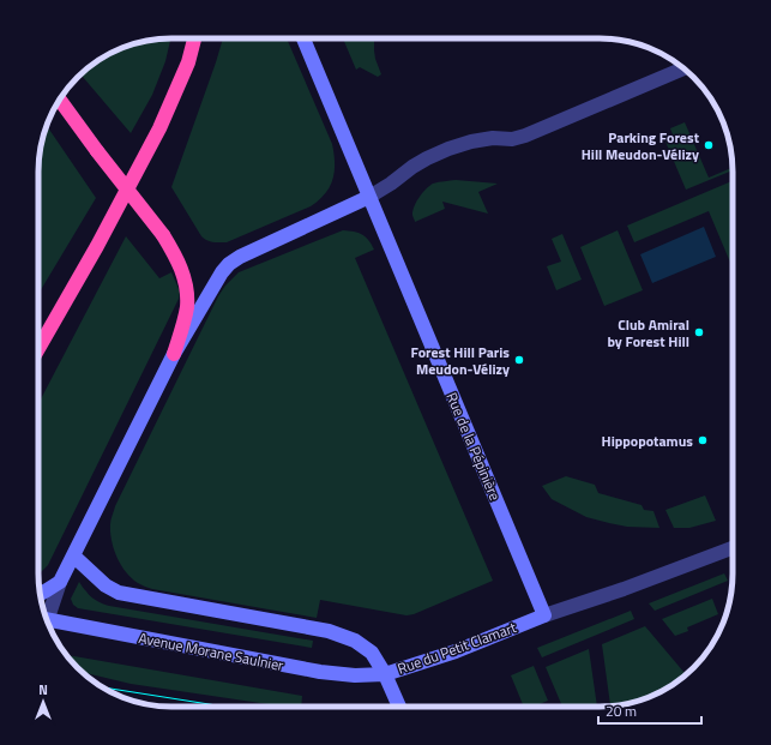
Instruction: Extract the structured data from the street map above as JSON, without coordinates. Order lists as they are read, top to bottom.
{
  "streets": {
    "main road": ["Rue de la Pépinière", "Rue du Petit Clamart", "Avenue Morane Saulnier"]
  },
  "crossings": [
    ["Rue de la Pépinière", "Rue du Petit Clamart"],
    ["Rue du Petit Clamart", "Avenue Morane Saulnier"]
  ],
  "places": [
    "Parking Forest Hill Meudon-Vélizy",
    "Club Amiral by Forest Hill",
    "Forest Hill Paris Meudon-Vélizy",
    "Hippopotamus"
  ],
  "scale_bar": "20 m",
  "north": "top"
}
